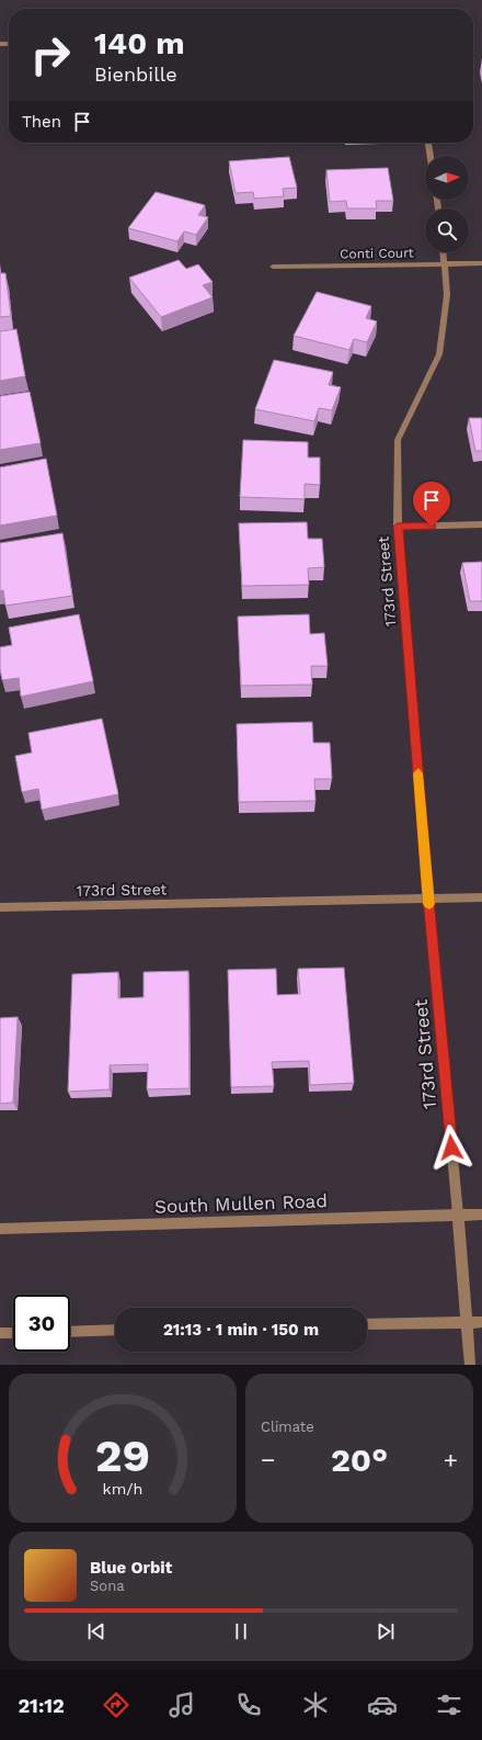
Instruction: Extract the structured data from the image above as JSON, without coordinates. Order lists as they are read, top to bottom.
{
  "streets": {
    "street": ["Conti Court", "173rd Street", "South Mullen Road"]
  },
  "crossings": [
    ["Conti Court", "173rd Street"],
    ["173rd Street", "South Mullen Road"]
  ],
  "north": "right",
  "page": {
    "turn": ["140 m", "Bienbille"],
    "then": "Then",
    "limit": "30",
    "trip": "21:13 · 1 min · 150 m",
    "tile": "Climate",
    "heat": ["−", "20°", "+"],
    "song": ["Blue Orbit", "Sona"],
    "tabs": "21:12",
    "gauge": ["29", "km/h"]
  }
}
